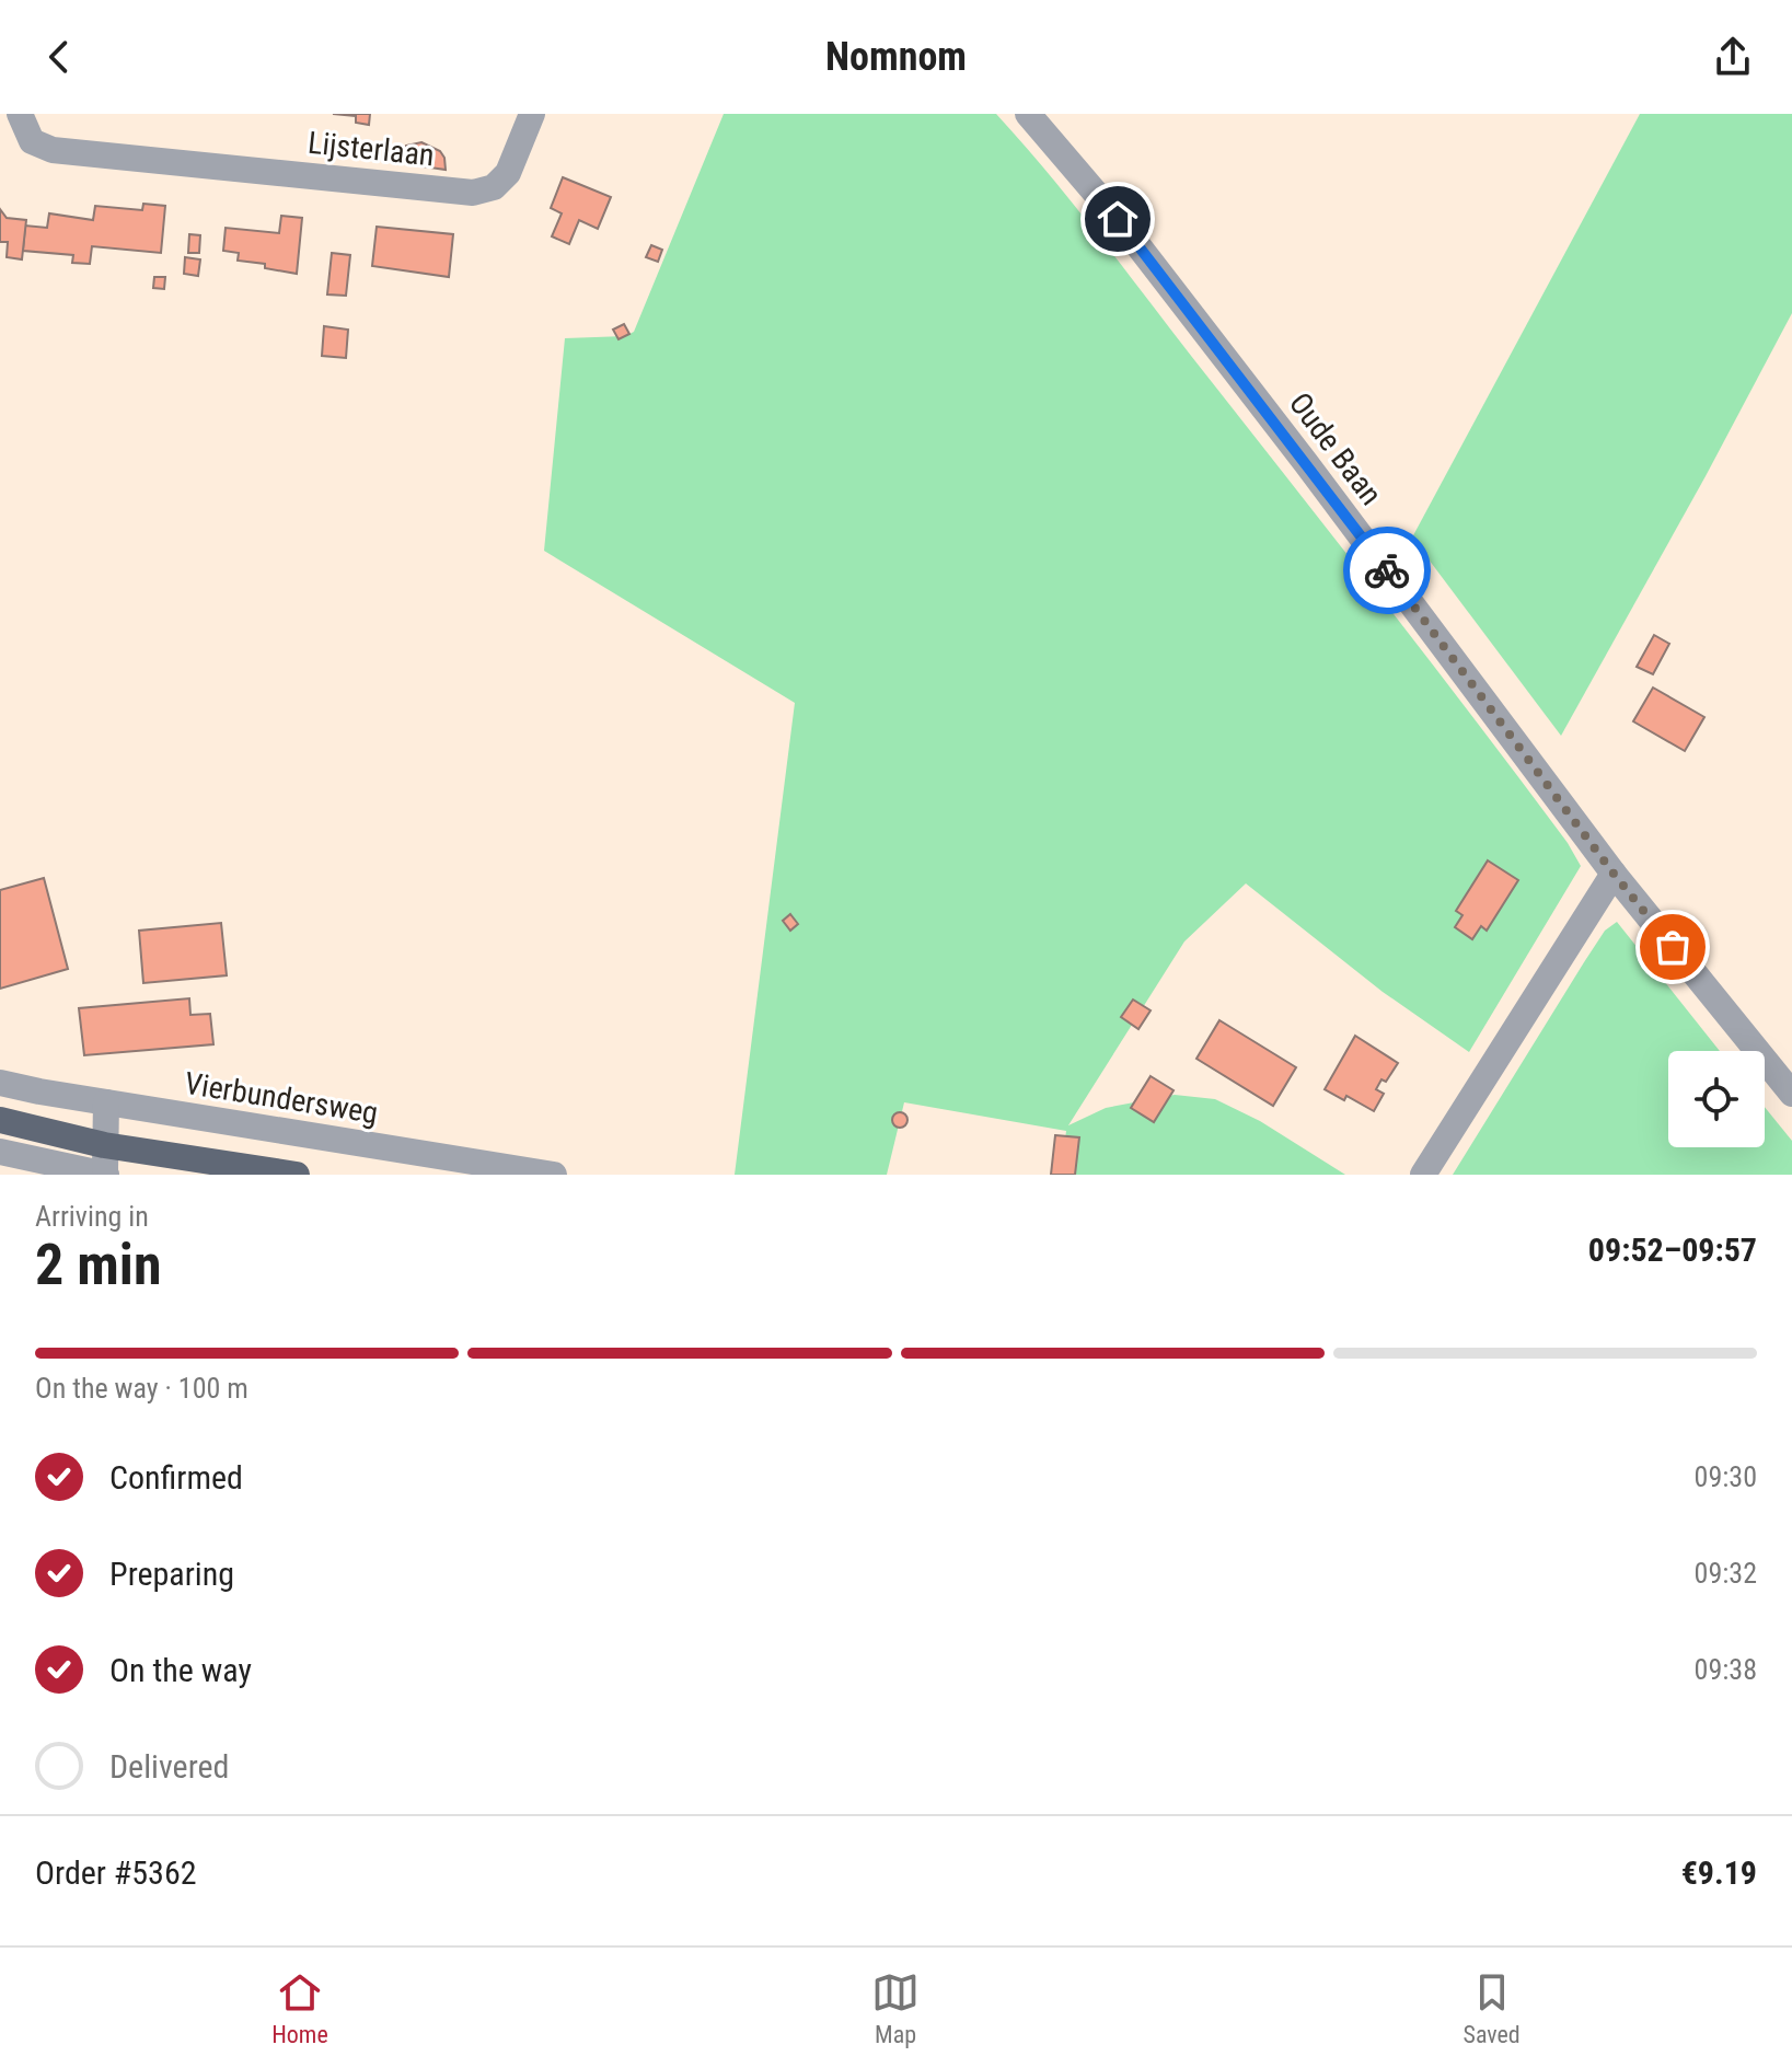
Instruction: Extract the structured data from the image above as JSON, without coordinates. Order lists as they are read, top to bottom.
{
  "streets": {
    "street": ["Lijsterlaan", "Oude Baan", "Vierbundersweg"]
  },
  "page": {
    "header": "Nomnom",
    "heading": ["2 min", "Arriving in", "09:52–09:57"],
    "panel": ["Order #5362", "€9.19"],
    "bar": "On the way · 100 m",
    "list": [
      ["Confirmed", "09:30"],
      ["Preparing", "09:32"],
      ["On the way", "09:38"],
      "Delivered"
    ],
    "tabs": ["Home", "Map", "Saved"]
  }
}
